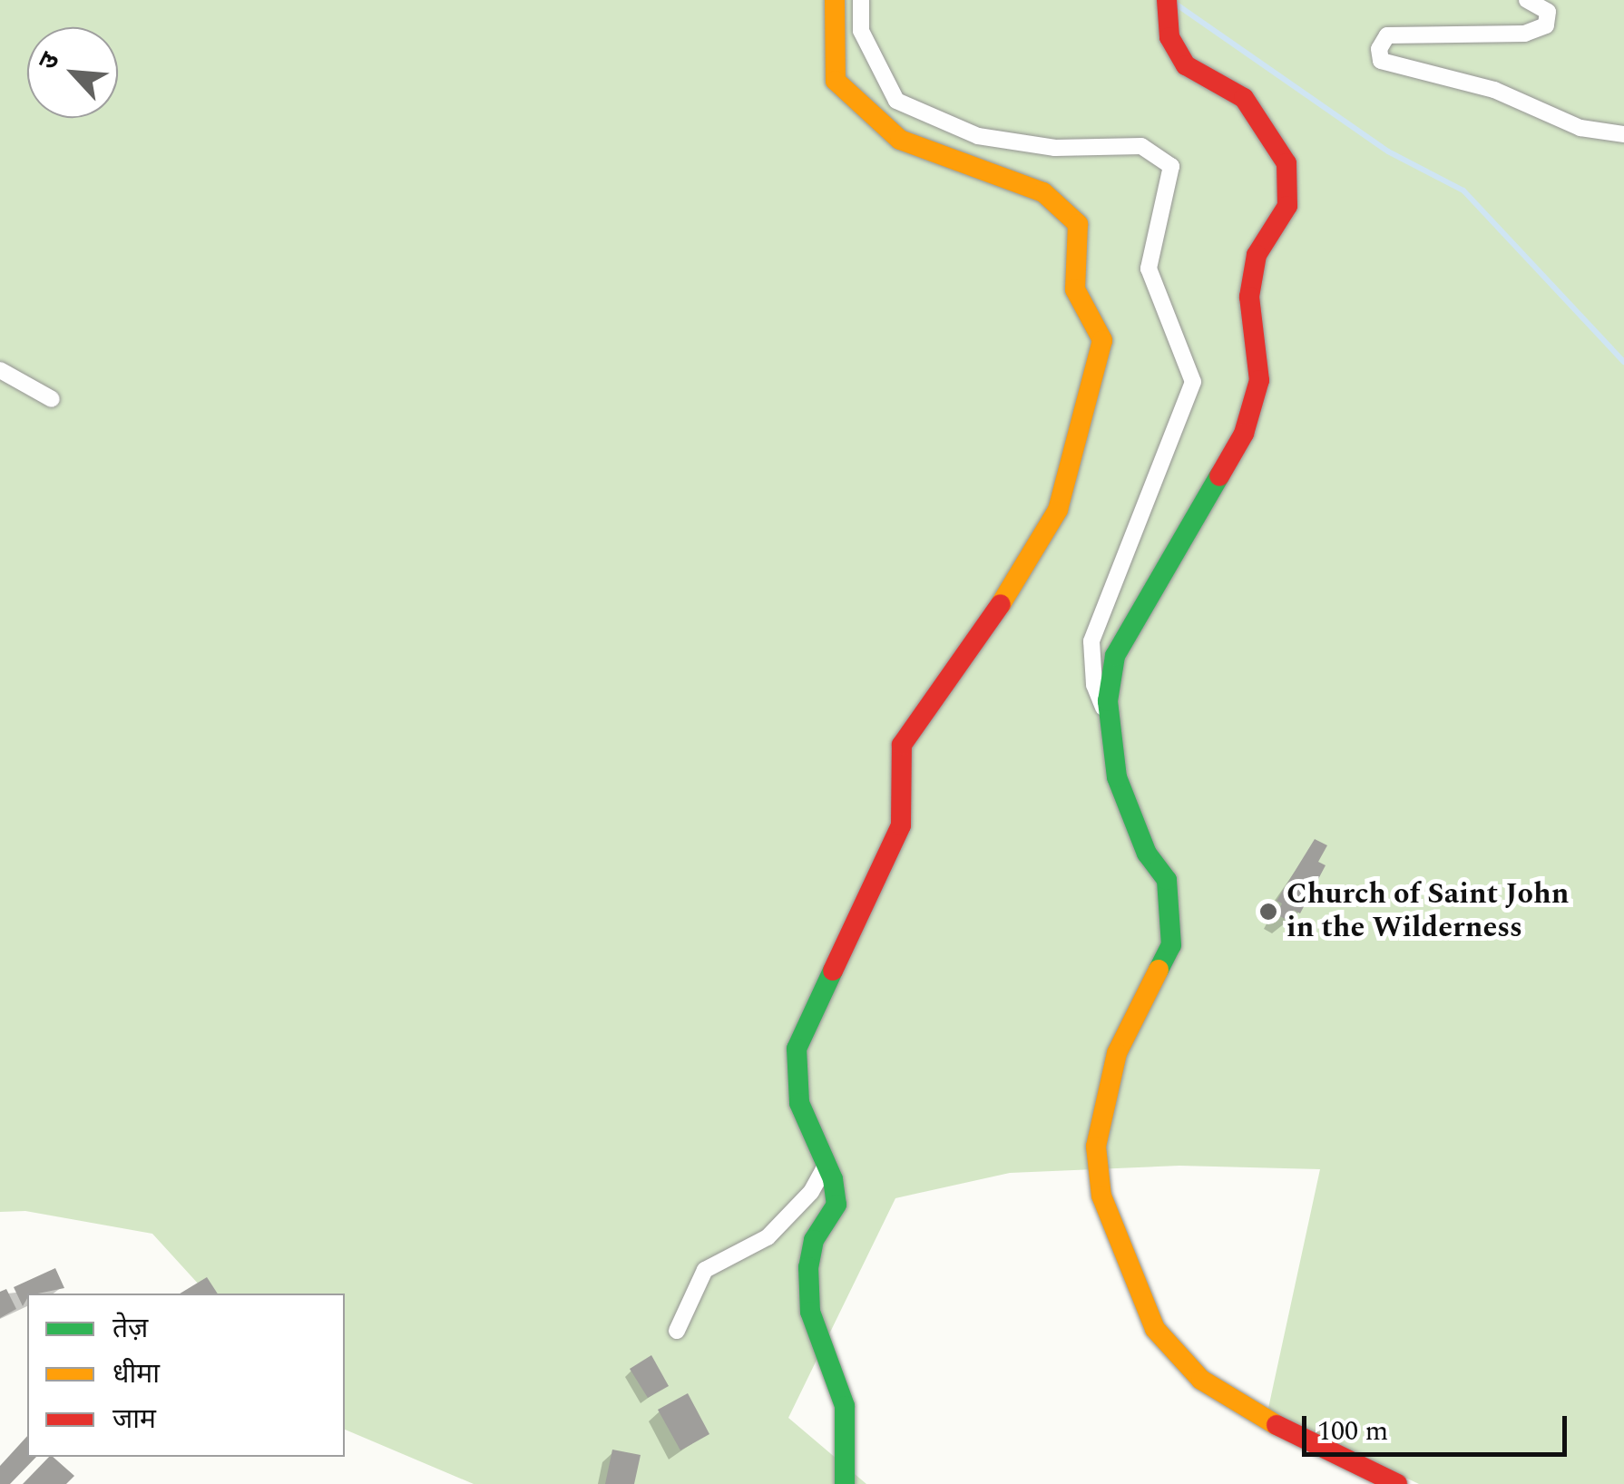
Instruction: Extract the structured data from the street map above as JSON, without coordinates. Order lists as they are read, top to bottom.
{
  "places": ["Church of Saint John in the Wilderness"],
  "legend": ["तेज़", "धीमा", "जाम"],
  "scale_bar": "100 m",
  "north": "top left"
}
